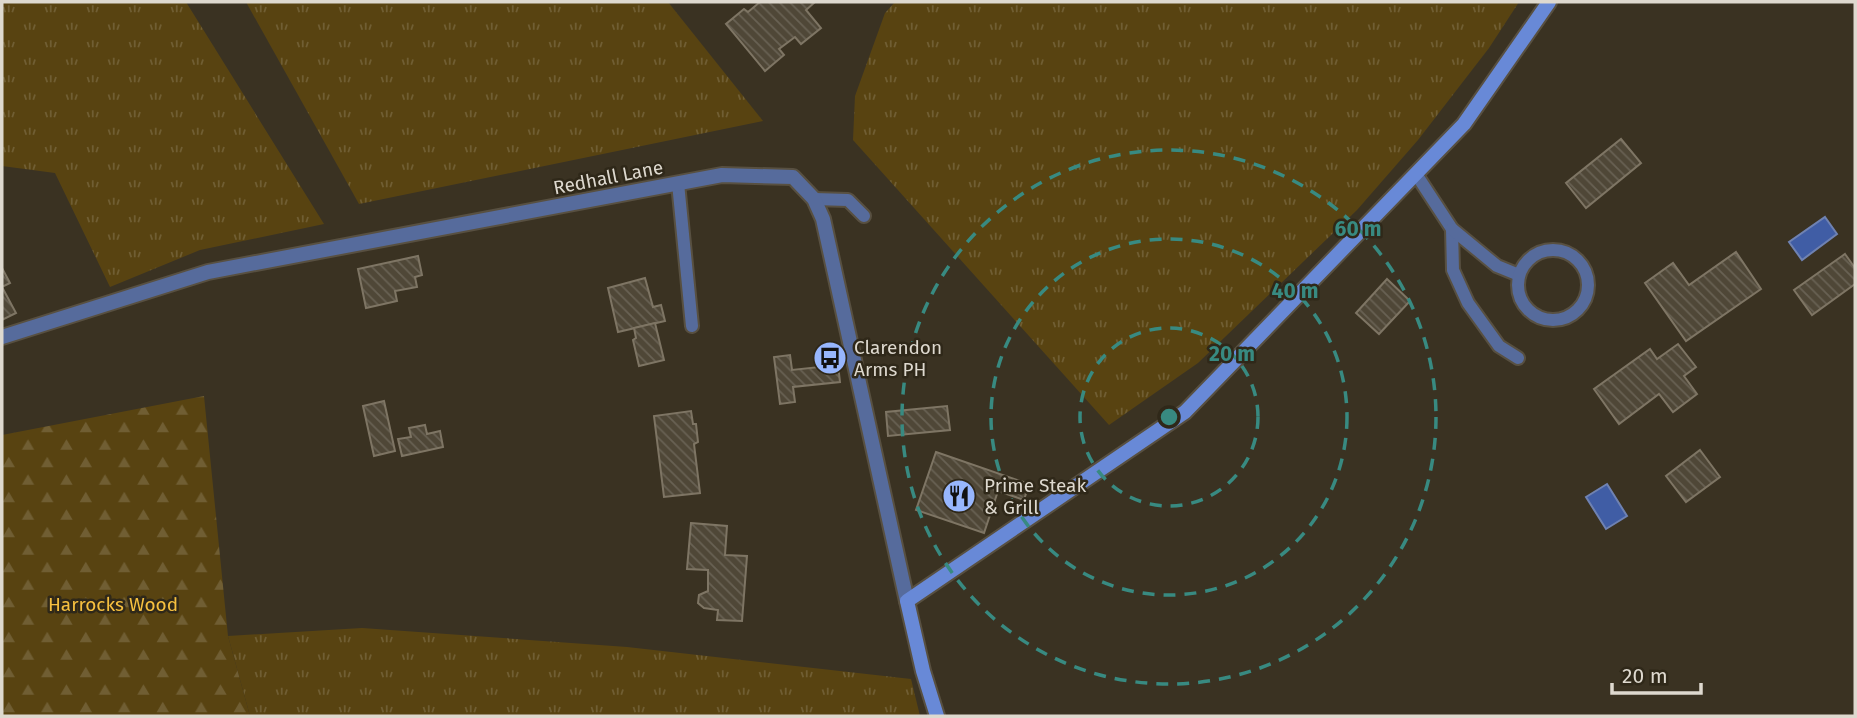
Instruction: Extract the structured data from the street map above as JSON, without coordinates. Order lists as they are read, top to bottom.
{
  "streets": {
    "street": ["Redhall Lane"]
  },
  "parks": ["Harrocks Wood"],
  "places": {
    "bus stop": ["Clarendon Arms PH"],
    "restaurant": ["Prime Steak & Grill"]
  },
  "scale_bar": "20 m",
  "rings": ["60 m", "40 m", "20 m"]
}
